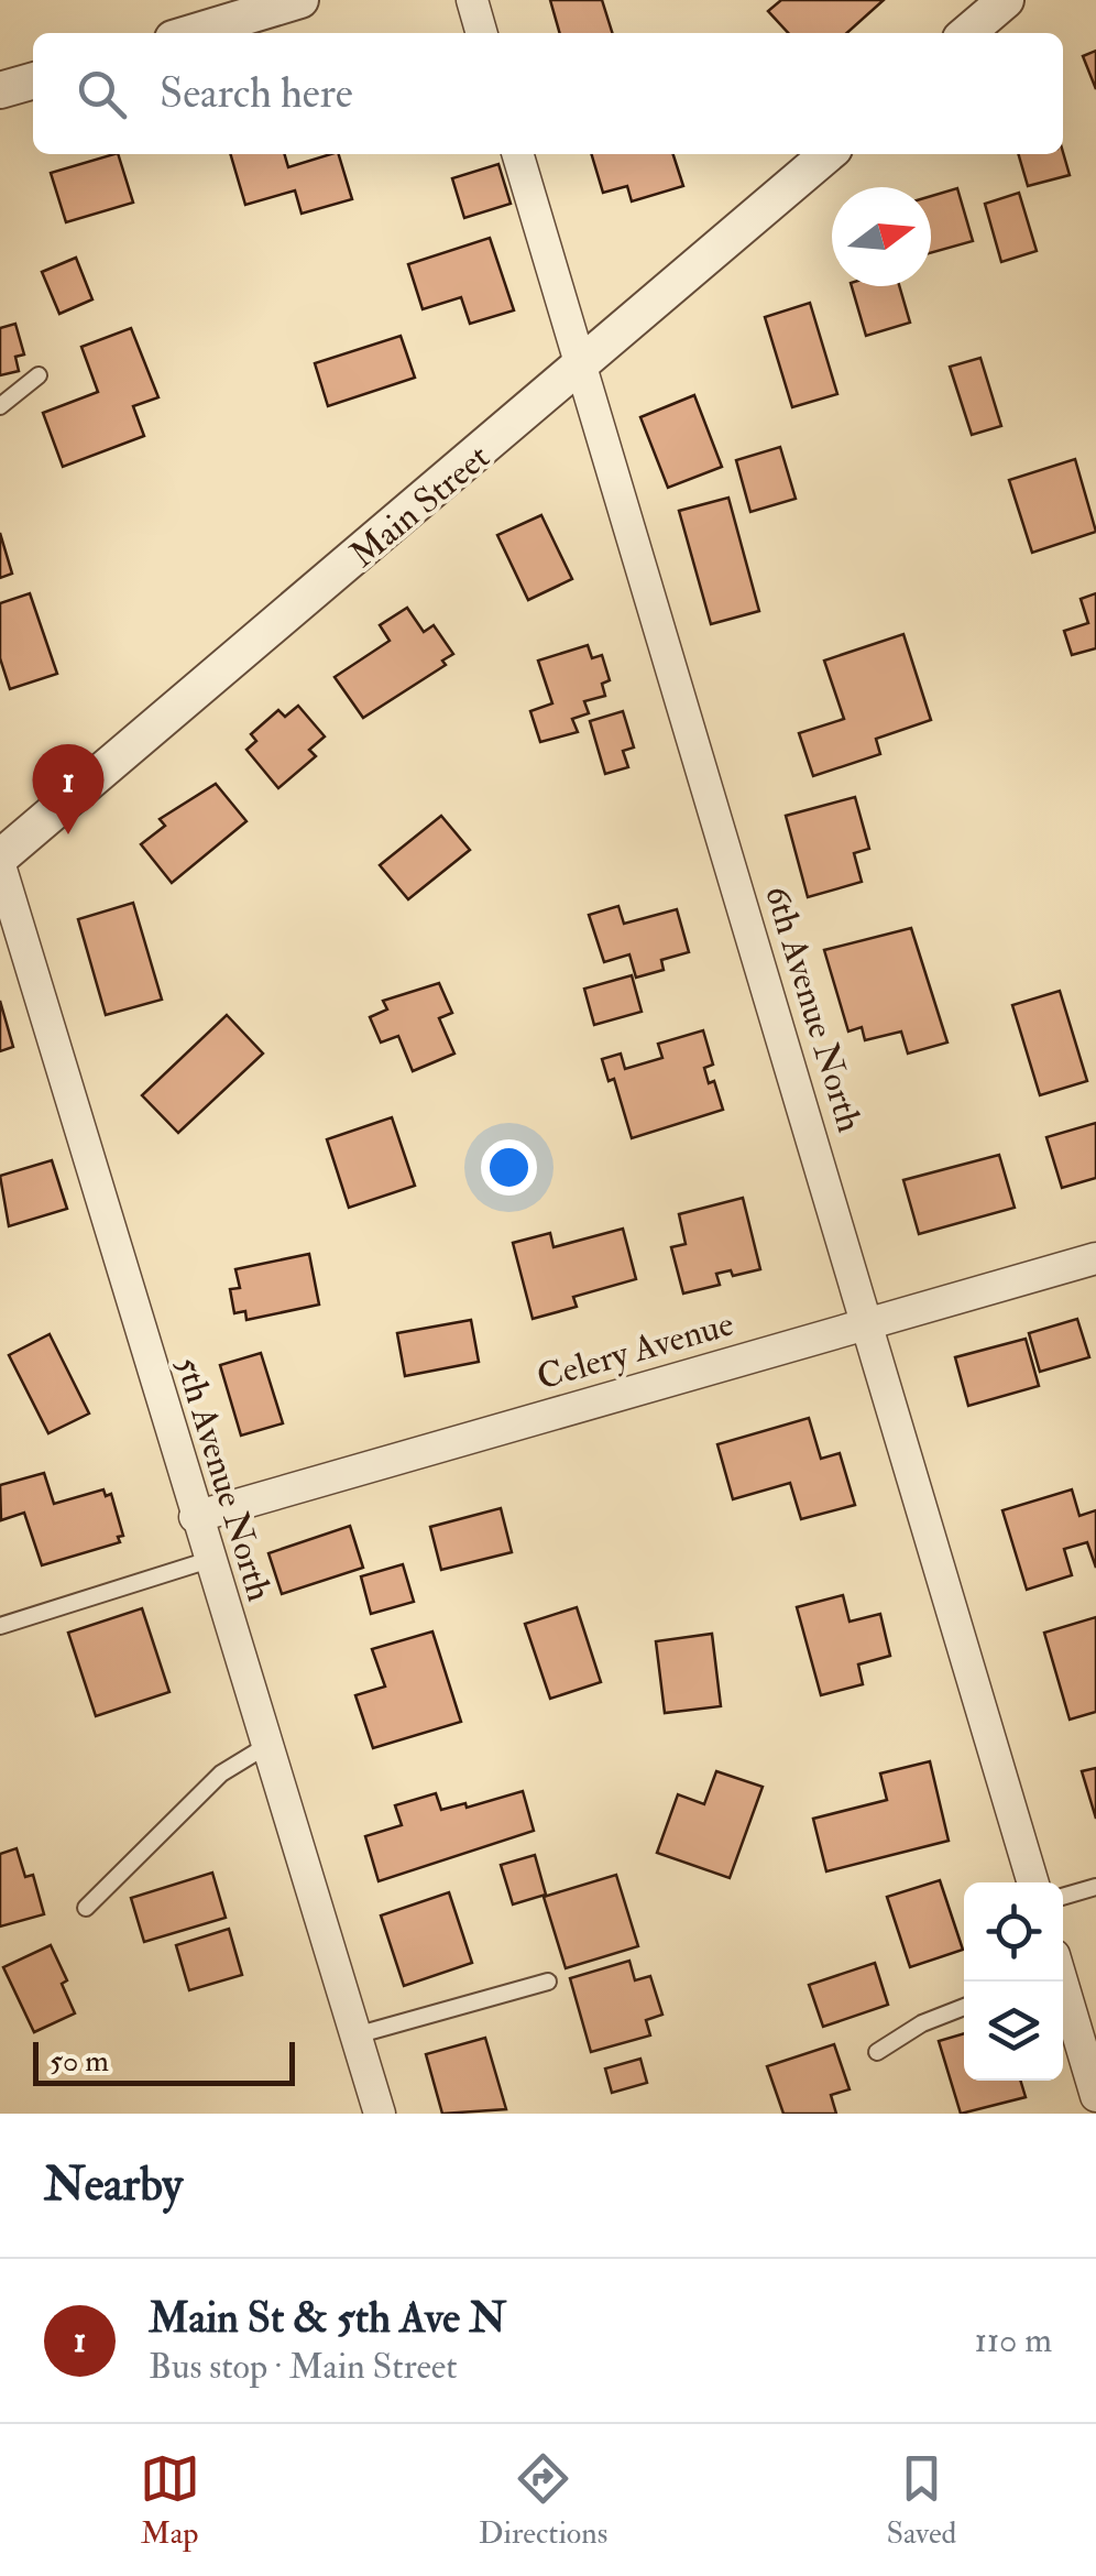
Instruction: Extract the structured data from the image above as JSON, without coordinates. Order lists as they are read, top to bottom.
{
  "streets": {
    "street": [
      "Main Street",
      "6th Avenue North",
      "Celery Avenue",
      "5th Avenue North"
    ]
  },
  "crossings": [
    ["Main Street", "6th Avenue North"],
    ["Main Street", "5th Avenue North"],
    ["6th Avenue North", "Celery Avenue"],
    ["Celery Avenue", "5th Avenue North"]
  ],
  "scale_bar": "50 m",
  "north": "right",
  "page": {
    "search": "Search here",
    "pins": "1",
    "scale": "50 m",
    "heading": "Nearby",
    "list": [
      {
        "mark": "1",
        "name": "Main St & 5th Ave N",
        "note": "Bus stop · Main Street",
        "value": "110 m"
      }
    ],
    "nav": ["Map", "Directions", "Saved"]
  }
}
